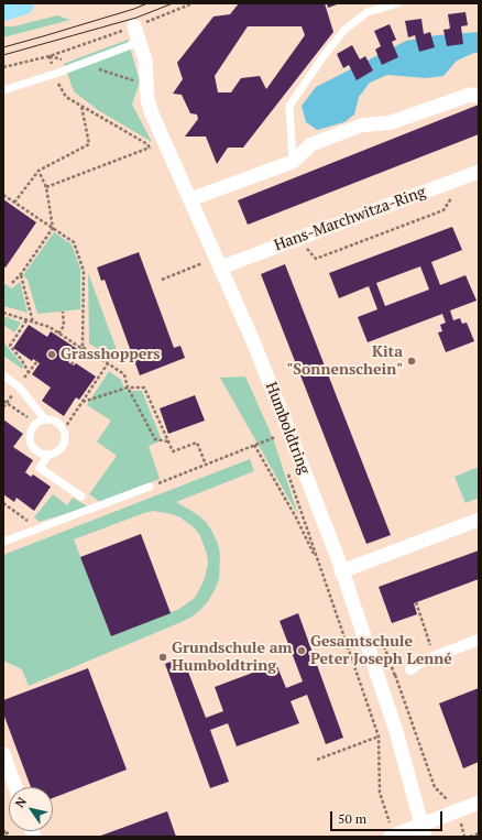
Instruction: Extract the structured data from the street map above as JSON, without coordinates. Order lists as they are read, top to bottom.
{
  "streets": {
    "street": ["Hans-Marchwitza-Ring", "Humboldtring"]
  },
  "crossings": [
    ["Hans-Marchwitza-Ring", "Humboldtring"]
  ],
  "places": [
    "Grasshoppers",
    "Kita \"Sonnenschein\"",
    "Gesamtschule Peter Joseph Lenné",
    "Grundschule am Humboldtring"
  ],
  "scale_bar": "50 m",
  "north": "top left"
}
